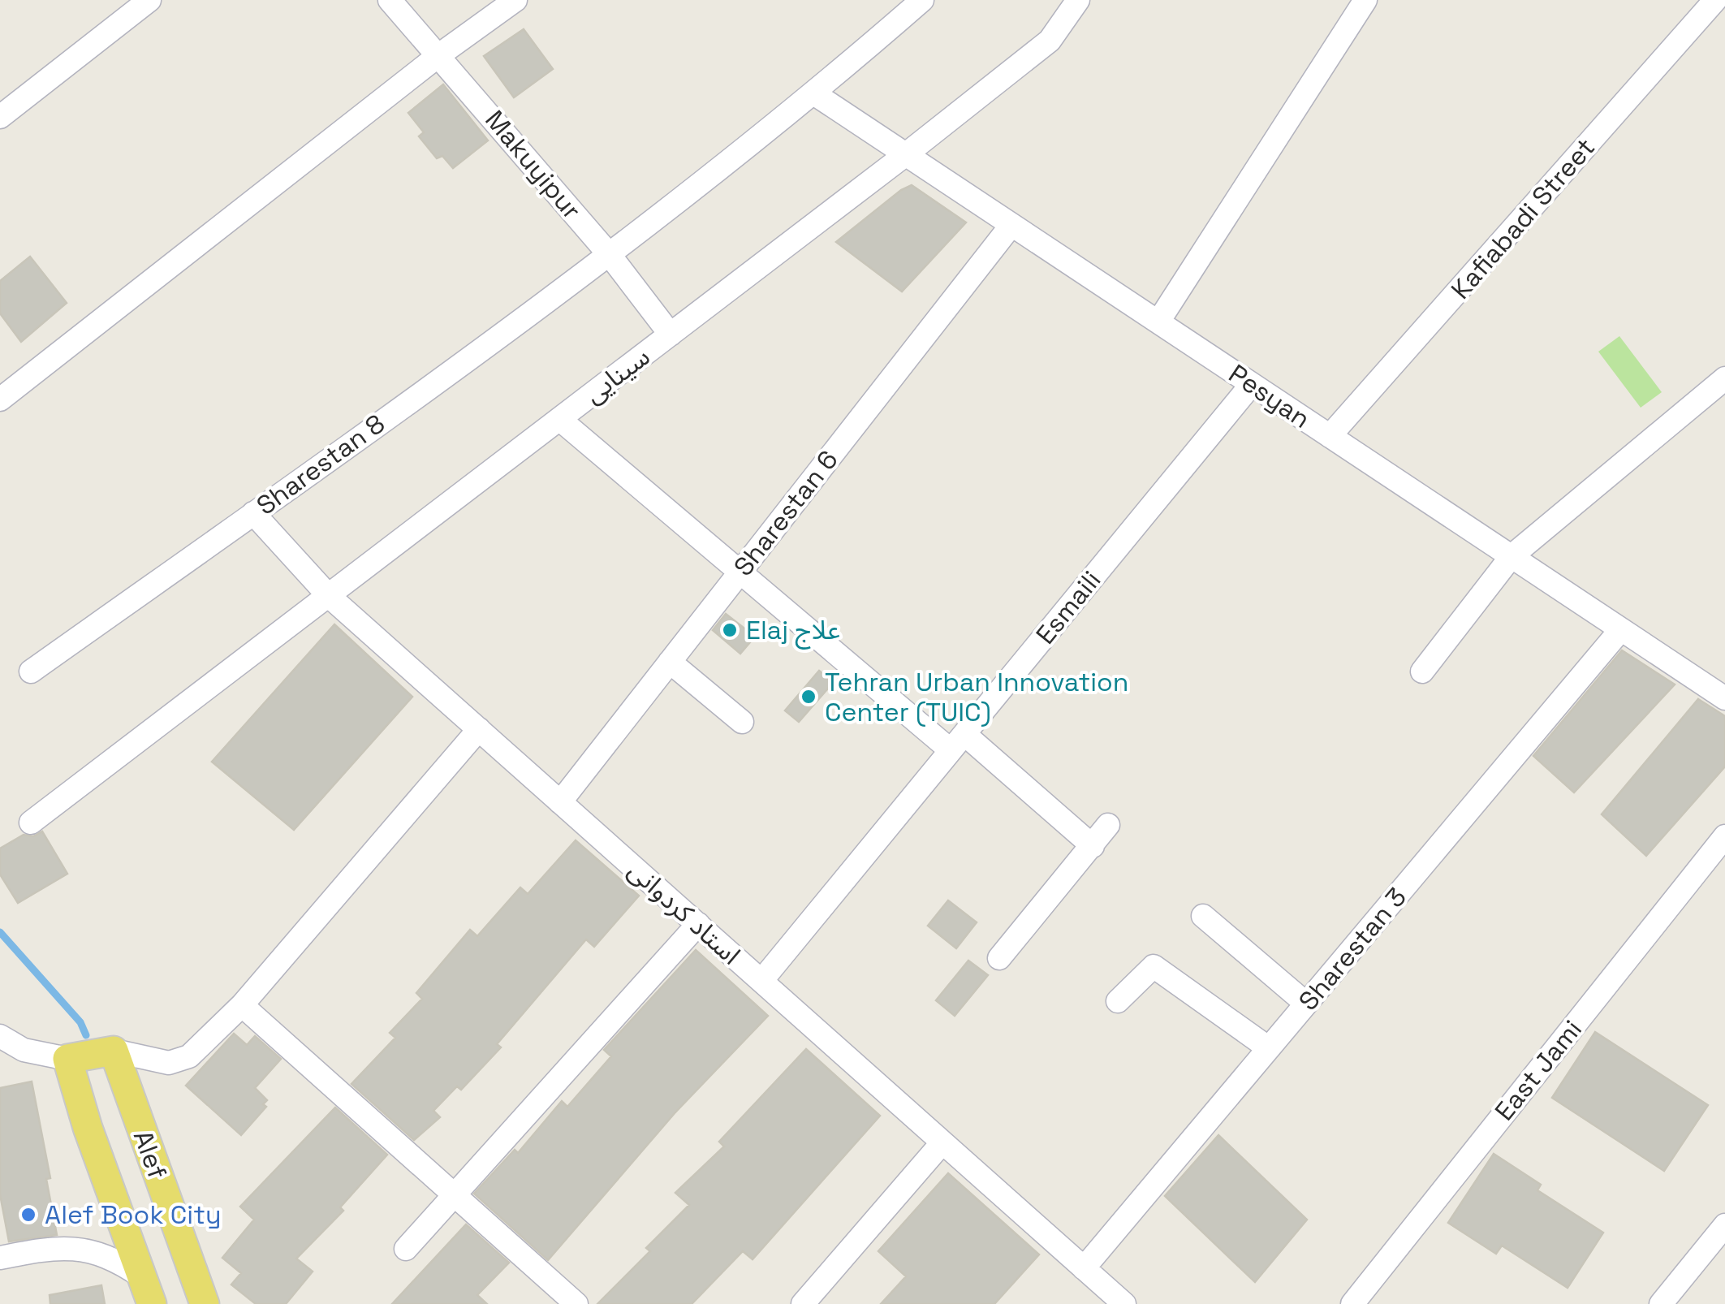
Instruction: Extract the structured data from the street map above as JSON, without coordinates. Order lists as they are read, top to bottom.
{
  "streets": {
    "main road": ["Alef"],
    "street": [
      "Makuyipur",
      "Kafiabadi Street",
      "سینایی",
      "Pesyan",
      "Sharestan 8",
      "Sharestan 6",
      "Esmaili",
      "استاد کردوانی",
      "Sharestan 3",
      "East Jami"
    ]
  },
  "crossings": [
    ["Makuyipur", "سینایی"],
    ["Makuyipur", "Sharestan 8"],
    ["Kafiabadi Street", "Pesyan"],
    ["سینایی", "Pesyan"],
    ["سینایی", "استاد کردوانی"],
    ["Pesyan", "Sharestan 8"],
    ["Pesyan", "Sharestan 6"],
    ["Pesyan", "Esmaili"],
    ["Pesyan", "Sharestan 3"],
    ["Sharestan 8", "استاد کردوانی"],
    ["Sharestan 6", "استاد کردوانی"],
    ["Esmaili", "استاد کردوانی"],
    ["استاد کردوانی", "Sharestan 3"]
  ],
  "places": ["Elaj علاج", "Tehran Urban Innovation Center (TUIC)", "Alef Book City"]
}
